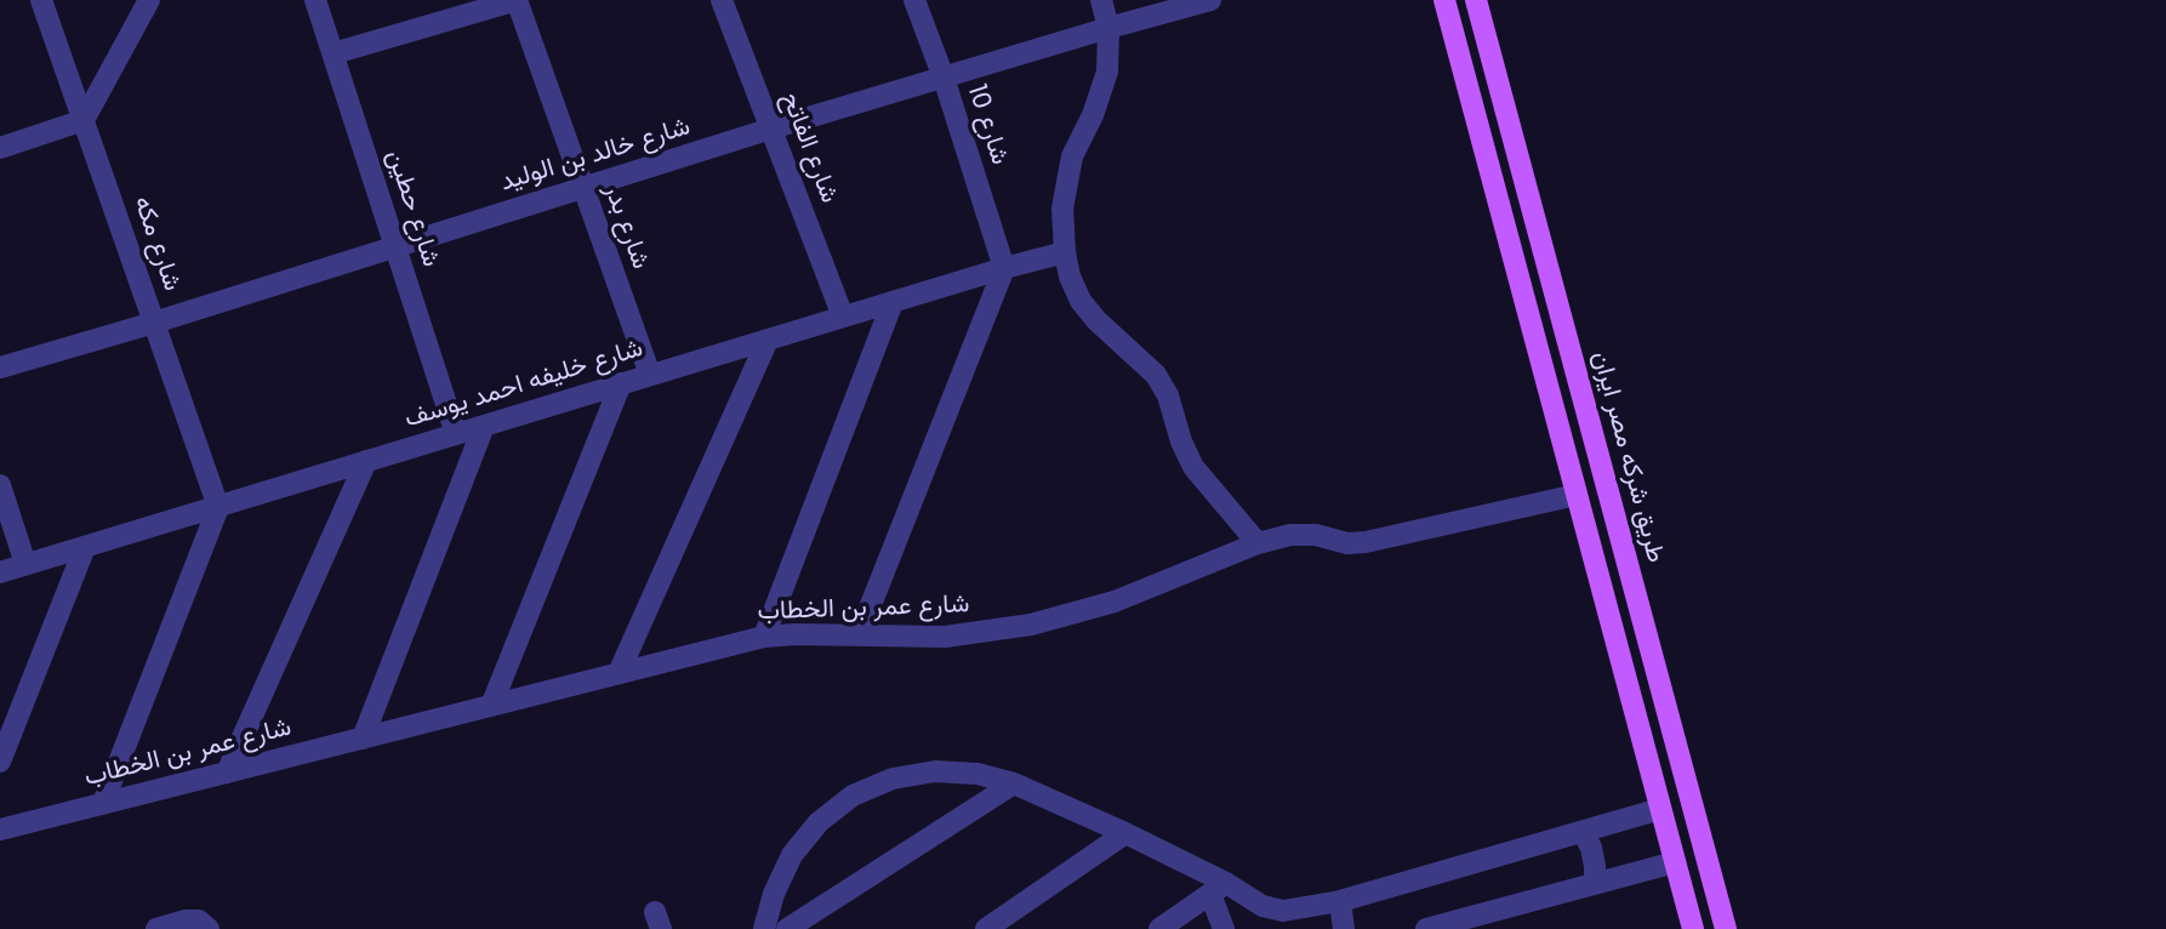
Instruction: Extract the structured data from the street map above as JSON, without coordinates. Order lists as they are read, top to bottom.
{
  "streets": {
    "main road": ["طريق شركه مصر ايران"],
    "street": [
      "شارع 10",
      "شارع الفاتح",
      "شارع خالد بن الوليد",
      "شارع حطين",
      "شارع بدر",
      "شارع مكه",
      "شارع خليفه احمد يوسف",
      "شارع عمر بن الخطاب"
    ]
  },
  "crossings": [
    ["شارع 10", "شارع خالد بن الوليد"],
    ["شارع 10", "شارع خليفه احمد يوسف"],
    ["شارع الفاتح", "شارع خالد بن الوليد"],
    ["شارع الفاتح", "شارع خليفه احمد يوسف"],
    ["شارع خالد بن الوليد", "شارع حطين"],
    ["شارع خالد بن الوليد", "شارع بدر"],
    ["شارع خالد بن الوليد", "شارع مكه"],
    ["شارع حطين", "شارع خليفه احمد يوسف"],
    ["شارع بدر", "شارع خليفه احمد يوسف"],
    ["شارع مكه", "شارع خليفه احمد يوسف"]
  ]
}
